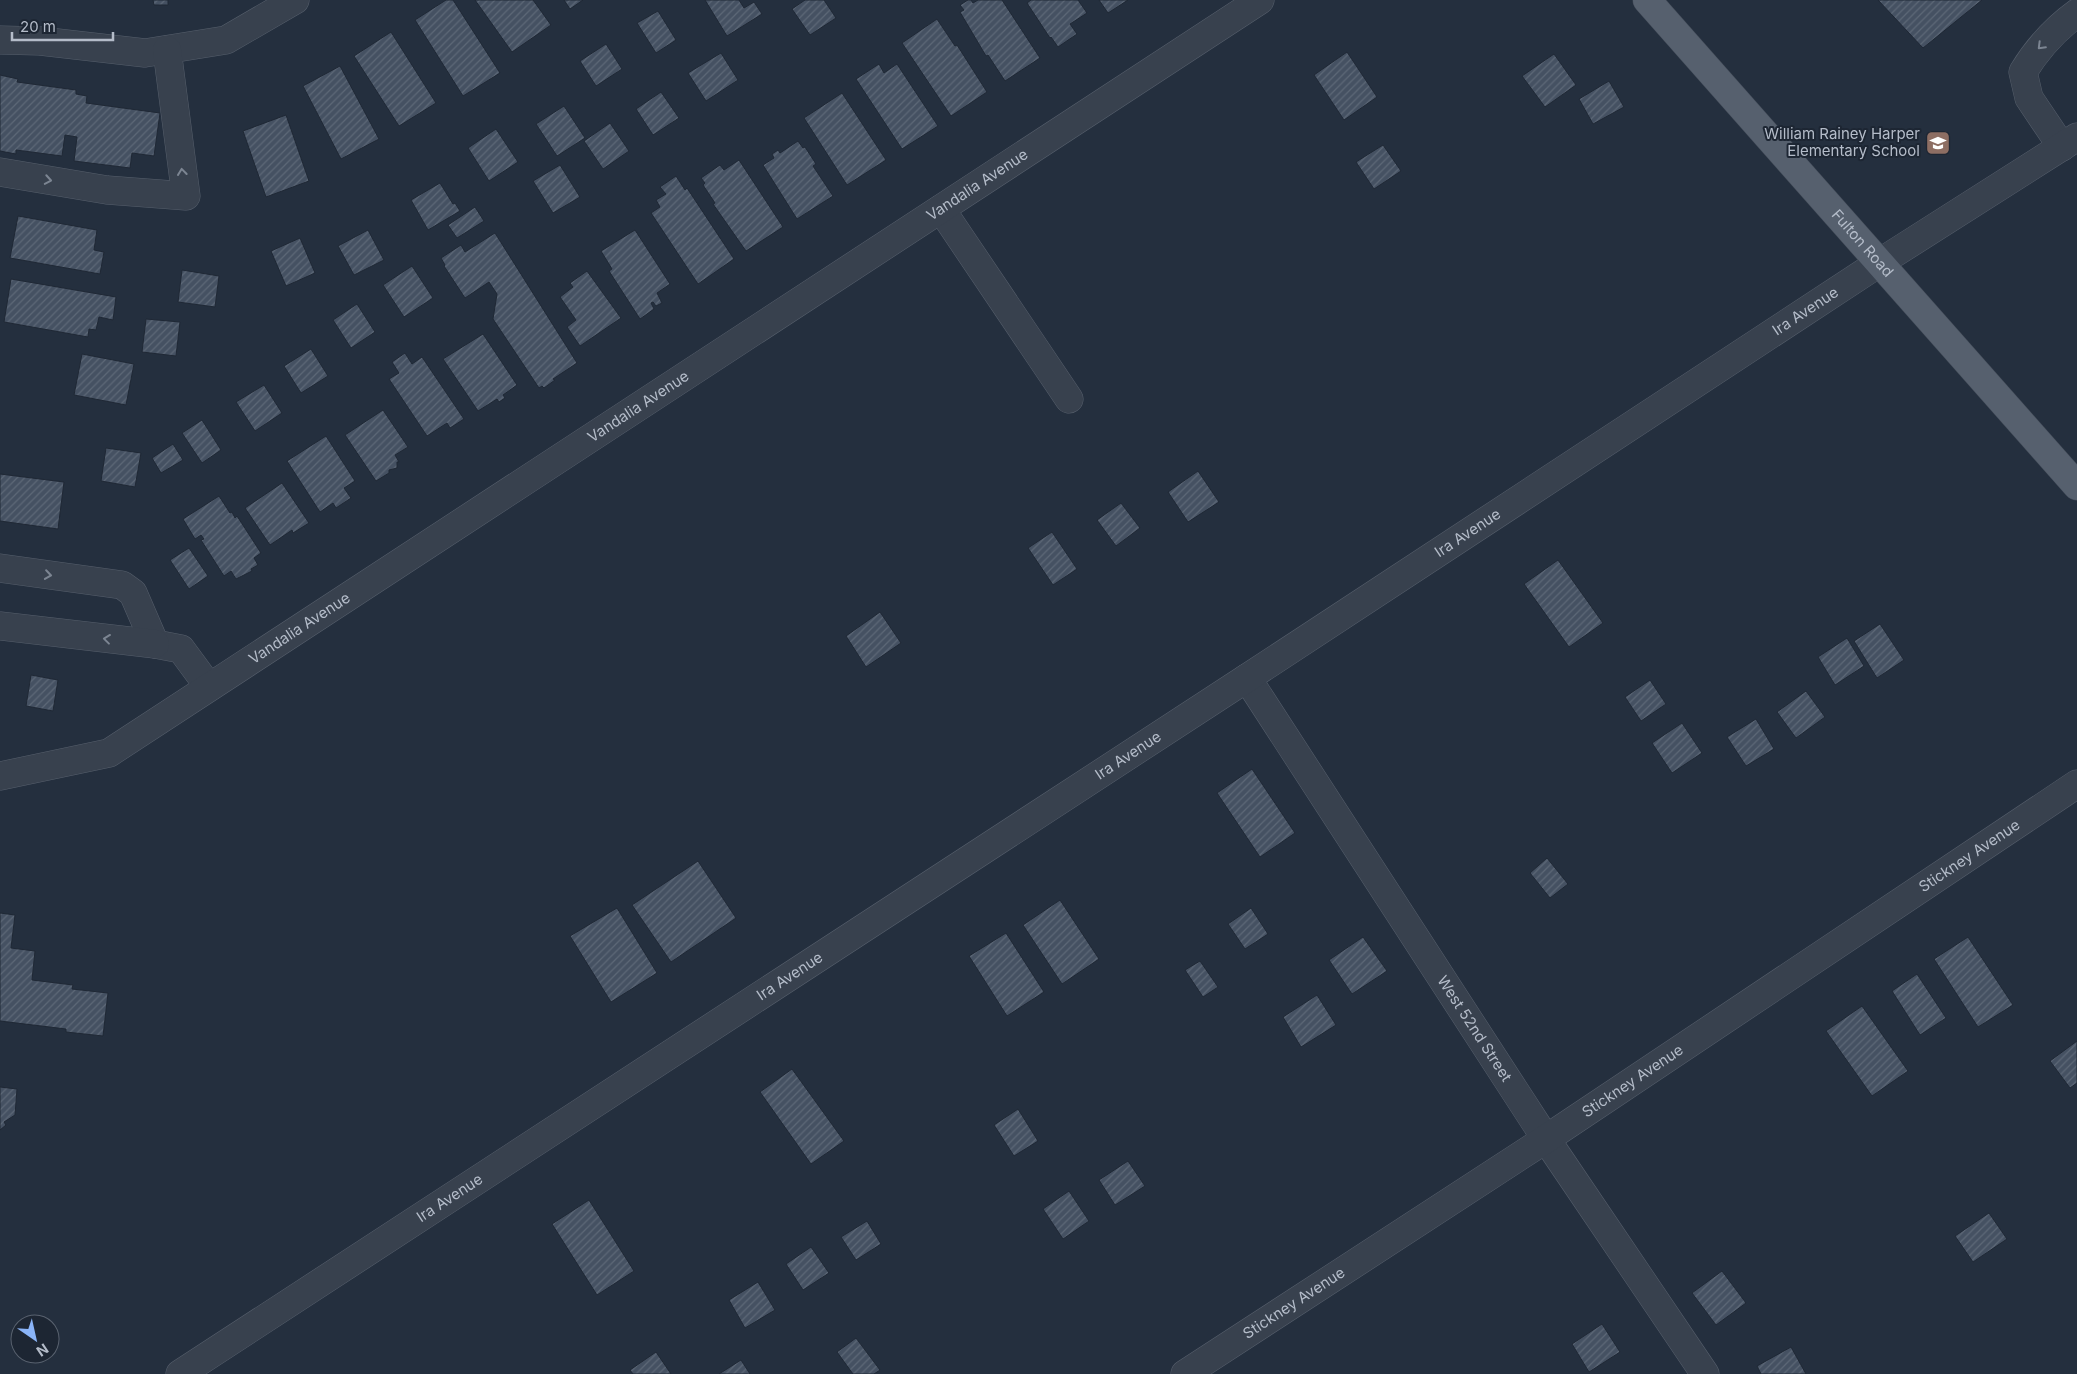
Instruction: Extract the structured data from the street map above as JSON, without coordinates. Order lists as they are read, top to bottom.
{
  "streets": {
    "main road": ["Fulton Road"],
    "street": [
      "Vandalia Avenue",
      "Ira Avenue",
      "Stickney Avenue",
      "West 52nd Street"
    ]
  },
  "crossings": [
    ["Fulton Road", "Ira Avenue"],
    ["Ira Avenue", "West 52nd Street"],
    ["Stickney Avenue", "West 52nd Street"]
  ],
  "places": {
    "school or university": ["William Rainey Harper Elementary School"]
  },
  "scale_bar": "20 m",
  "north": "bottom right"
}
